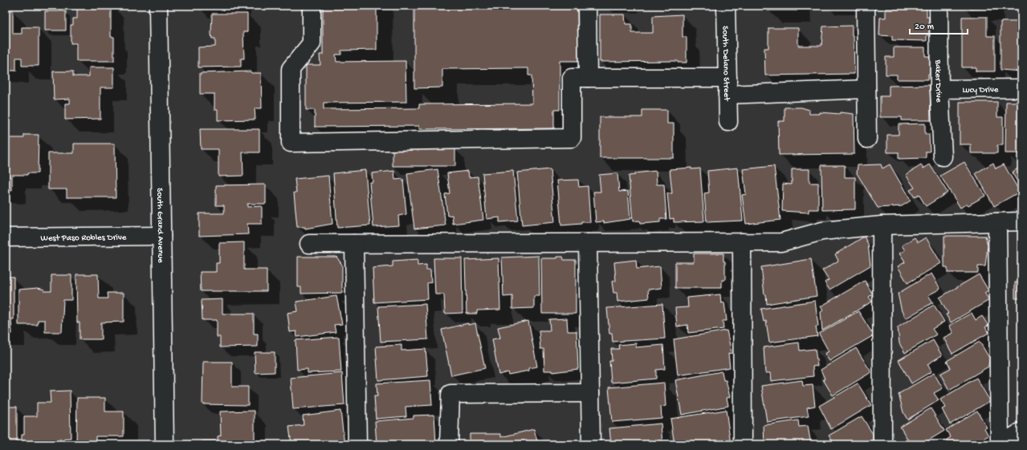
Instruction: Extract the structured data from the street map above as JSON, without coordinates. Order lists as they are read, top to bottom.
{
  "streets": {
    "street": [
      "South Delano Street",
      "Baker Drive",
      "Lucy Drive",
      "South Grand Avenue",
      "West Paso Robles Drive"
    ]
  },
  "crossings": [
    ["Baker Drive", "Lucy Drive"],
    ["South Grand Avenue", "West Paso Robles Drive"]
  ],
  "scale_bar": "20 m"
}
